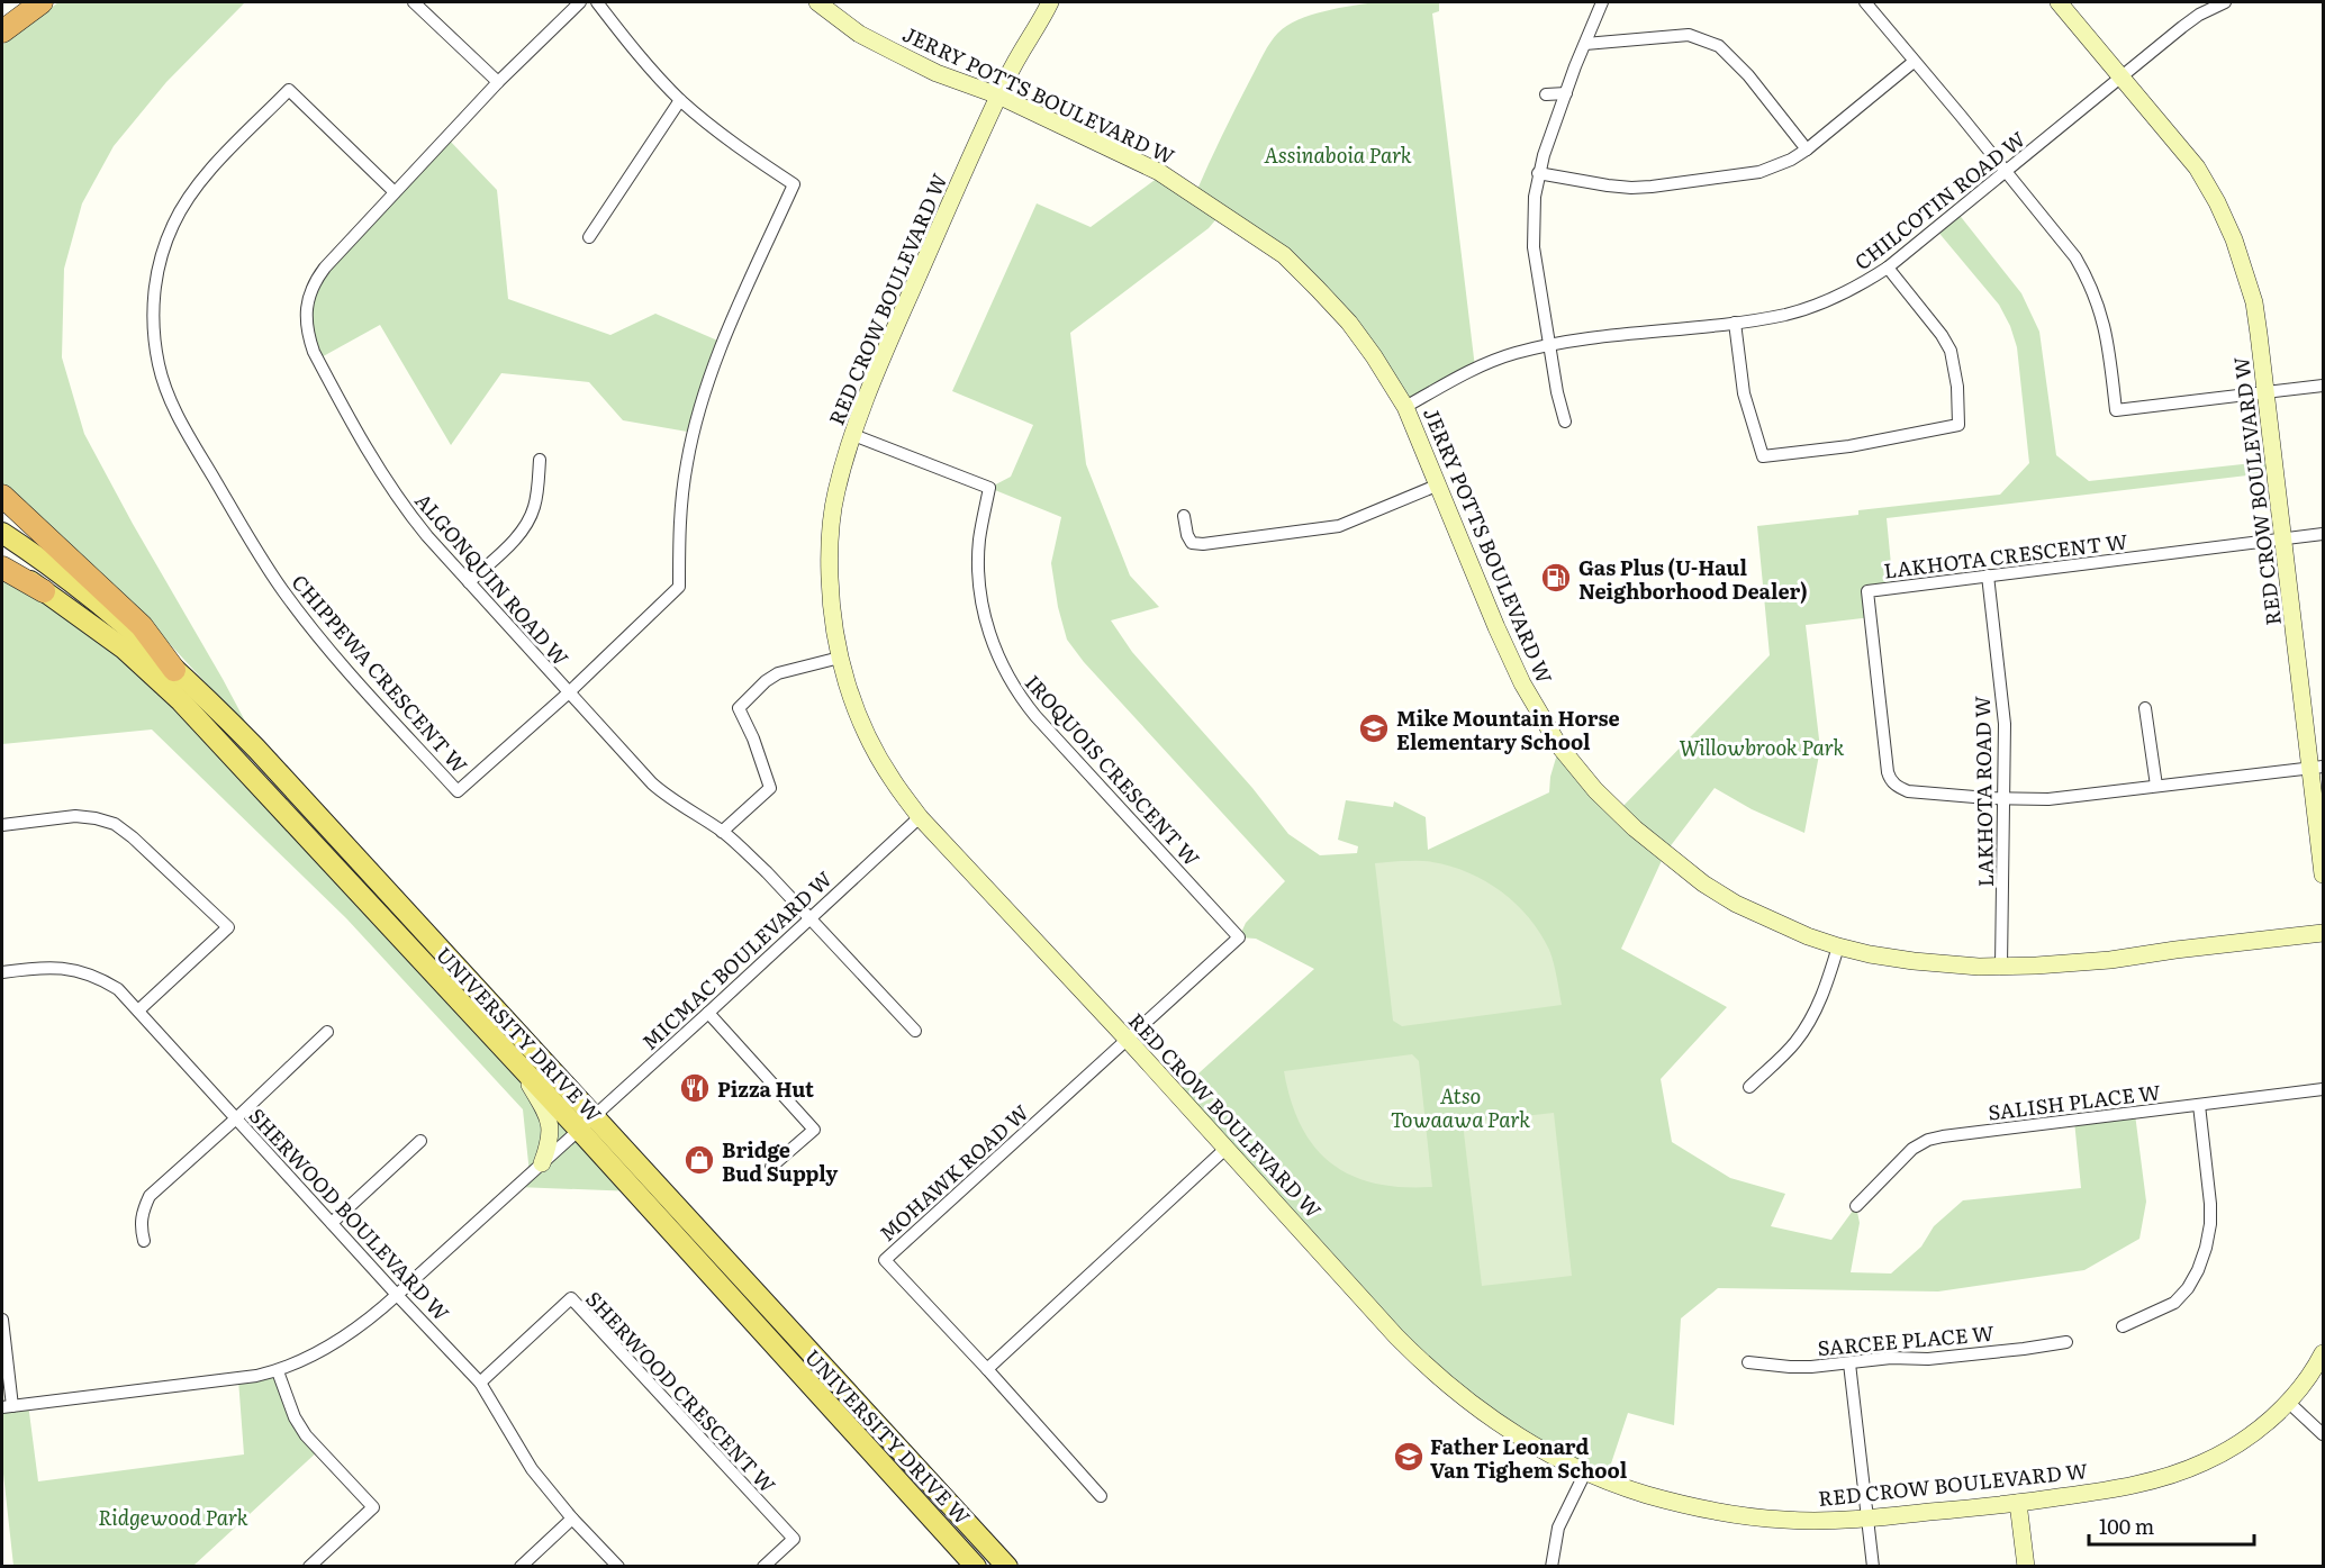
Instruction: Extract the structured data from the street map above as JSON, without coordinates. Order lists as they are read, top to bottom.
{
  "streets": {
    "main road": ["UNIVERSITY DRIVE W"],
    "street": [
      "JERRY POTTS BOULEVARD W",
      "CHILCOTIN ROAD W",
      "RED CROW BOULEVARD W",
      "LAKHOTA CRESCENT W",
      "ALGONQUIN ROAD W",
      "CHIPPEWA CRESCENT W",
      "IROQUOIS CRESCENT W",
      "LAKHOTA ROAD W",
      "MICMAC BOULEVARD W",
      "SALISH PLACE W",
      "MOHAWK ROAD W",
      "SHERWOOD BOULEVARD W",
      "SARCEE PLACE W",
      "SHERWOOD CRESCENT W"
    ]
  },
  "crossings": [
    ["JERRY POTTS BOULEVARD W", "CHILCOTIN ROAD W"],
    ["JERRY POTTS BOULEVARD W", "RED CROW BOULEVARD W"],
    ["JERRY POTTS BOULEVARD W", "LAKHOTA ROAD W"],
    ["CHILCOTIN ROAD W", "RED CROW BOULEVARD W"],
    ["RED CROW BOULEVARD W", "LAKHOTA CRESCENT W"],
    ["RED CROW BOULEVARD W", "IROQUOIS CRESCENT W"],
    ["RED CROW BOULEVARD W", "MICMAC BOULEVARD W"],
    ["RED CROW BOULEVARD W", "MOHAWK ROAD W"],
    ["LAKHOTA CRESCENT W", "LAKHOTA ROAD W"],
    ["ALGONQUIN ROAD W", "CHIPPEWA CRESCENT W"],
    ["ALGONQUIN ROAD W", "MICMAC BOULEVARD W"],
    ["IROQUOIS CRESCENT W", "MOHAWK ROAD W"],
    ["MICMAC BOULEVARD W", "UNIVERSITY DRIVE W"],
    ["MICMAC BOULEVARD W", "SHERWOOD BOULEVARD W"],
    ["SHERWOOD BOULEVARD W", "SHERWOOD CRESCENT W"]
  ],
  "parks": [
    "Assinaboia Park",
    "Willowbrook Park",
    "Atso Towaawa Park",
    "Ridgewood Park"
  ],
  "places": {
    "fuel station": ["Gas Plus (U-Haul Neighborhood Dealer)"],
    "school or university": ["Mike Mountain Horse Elementary School", "Father Leonard Van Tighem School"],
    "restaurant": ["Pizza Hut"],
    "shop": ["Bridge Bud Supply"]
  },
  "scale_bar": "100 m"
}
